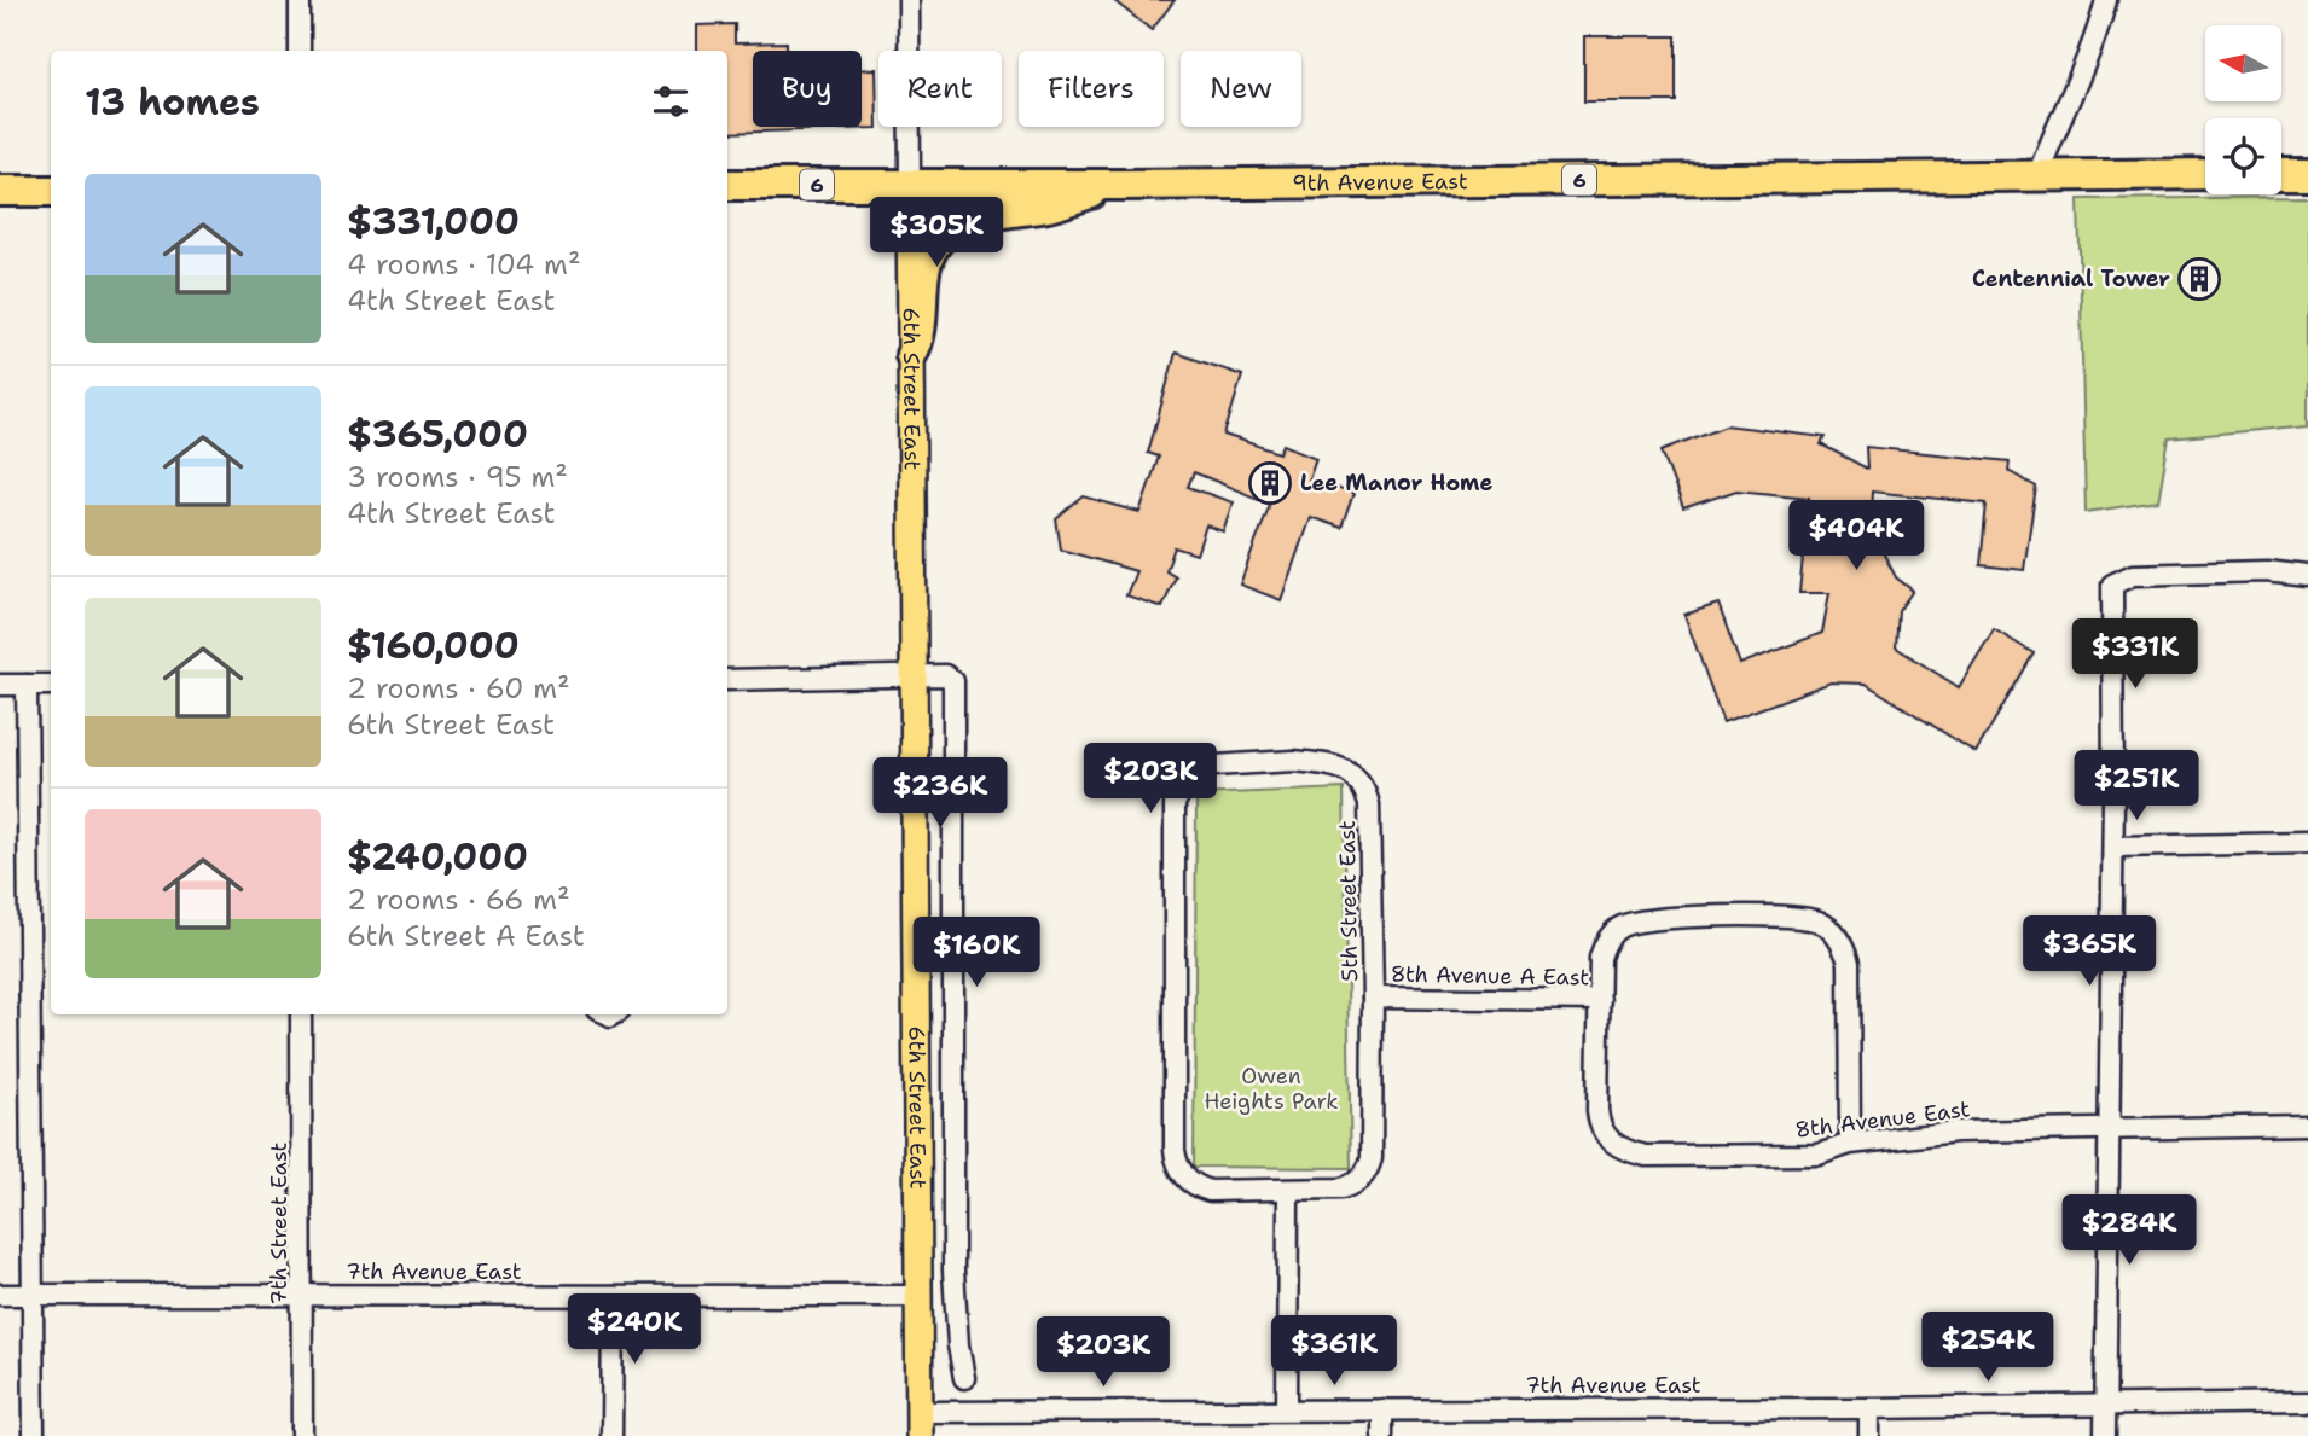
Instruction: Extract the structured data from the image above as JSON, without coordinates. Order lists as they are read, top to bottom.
{
  "streets": {
    "highway": ["6", "9th Avenue East"],
    "main road": ["6th Street East"],
    "street": [
      "5th Street East",
      "8th Avenue A East",
      "8th Avenue East",
      "7th Street East",
      "7th Avenue East"
    ]
  },
  "crossings": [
    ["6", "9th Avenue East"],
    ["9th Avenue East", "6th Street East"],
    ["6th Street East", "7th Avenue East"],
    ["5th Street East", "8th Avenue A East"],
    ["8th Avenue A East", "8th Avenue East"],
    ["7th Street East", "7th Avenue East"]
  ],
  "parks": ["Owen Heights Park"],
  "places": {
    "building": ["Centennial Tower", "Lee Manor Home"]
  },
  "north": "left",
  "page": {
    "chip": [
      "Buy",
      "Rent",
      "Filters",
      "New"
    ],
    "heading": "13 homes",
    "list": [
      {
        "name": "$331,000",
        "note": "4 rooms · 104 m² · 4th Street East"
      },
      {
        "name": "$365,000",
        "note": "3 rooms · 95 m² · 4th Street East"
      },
      {
        "name": "$160,000",
        "note": "2 rooms · 60 m² · 6th Street East"
      },
      {
        "name": "$240,000",
        "note": "2 rooms · 66 m² · 6th Street A East"
      }
    ],
    "price": [
      "$305K",
      "$404K",
      "$331K",
      "$203K",
      "$251K",
      "$236K",
      "$365K",
      "$160K",
      "$284K",
      "$240K",
      "$254K",
      "$361K",
      "$203K"
    ]
  }
}
